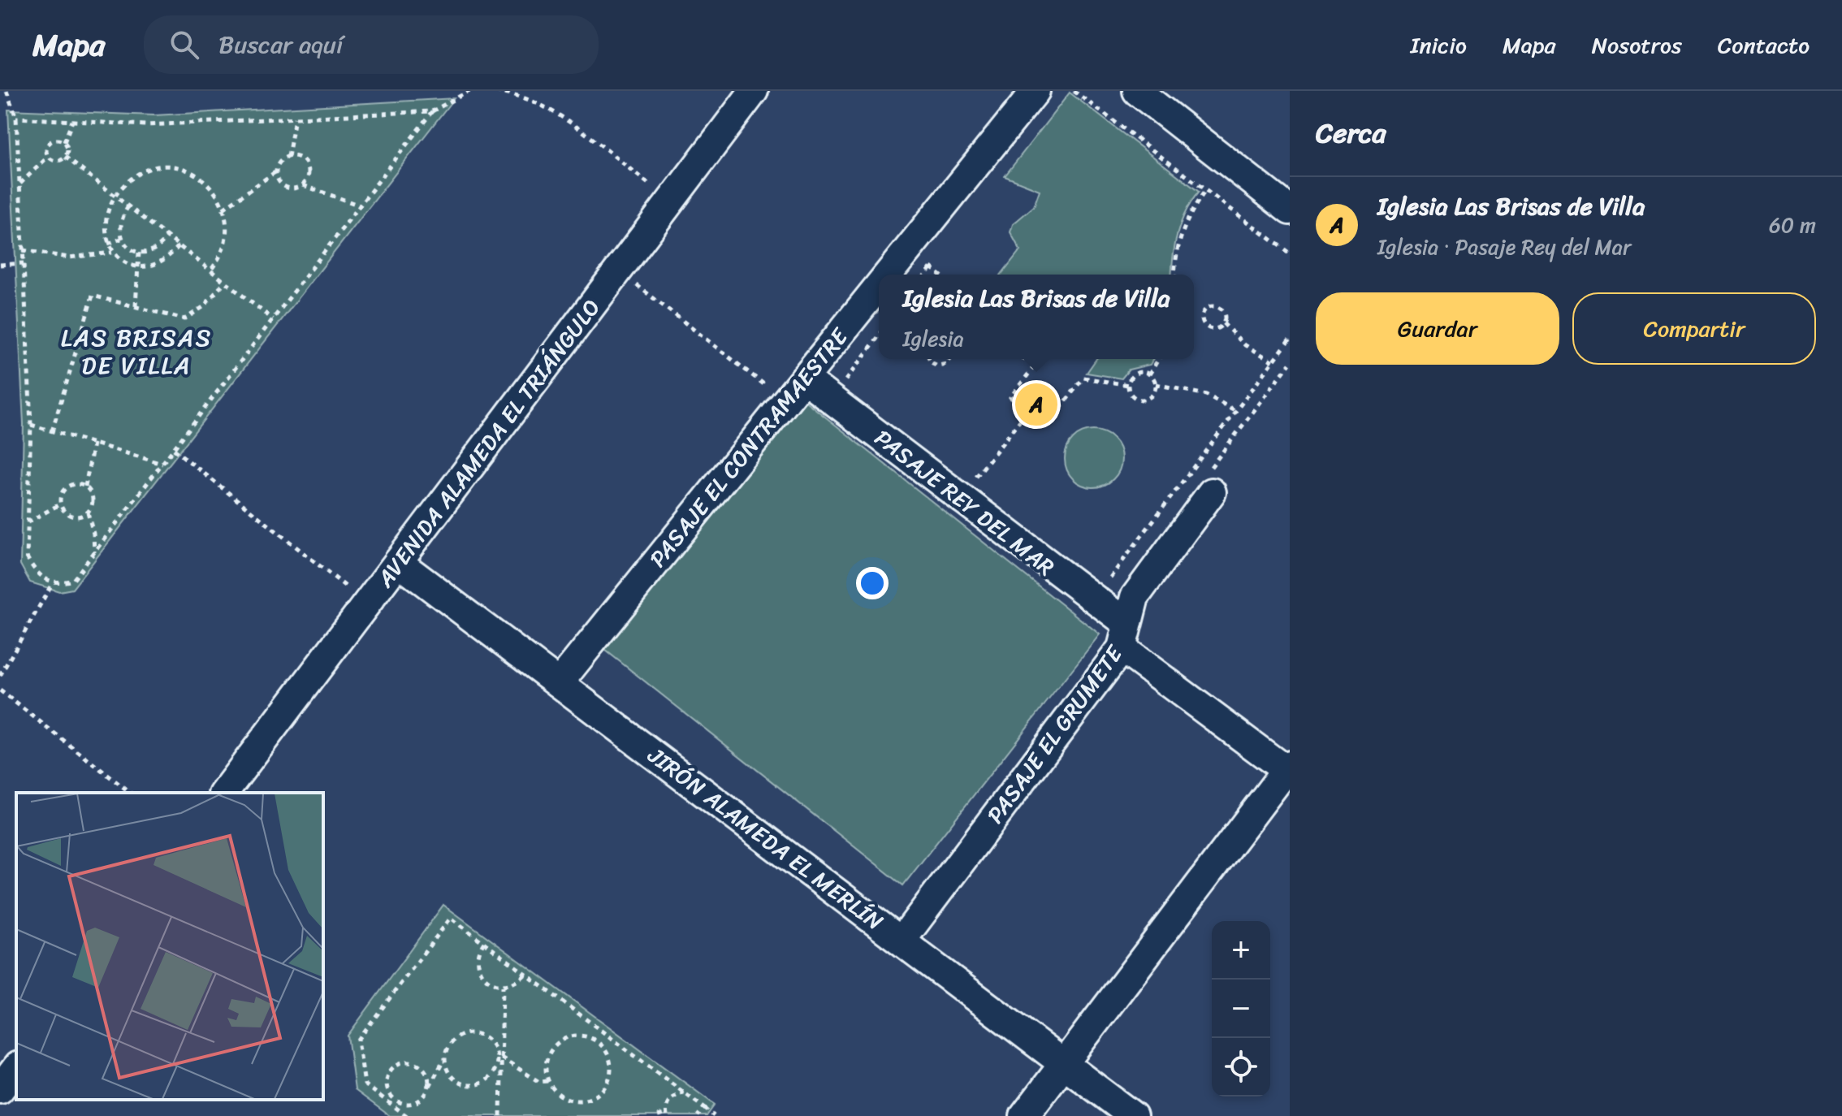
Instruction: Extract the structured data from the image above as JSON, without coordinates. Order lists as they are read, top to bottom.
{
  "streets": {
    "street": [
      "AVENIDA ALAMEDA EL TRIÁNGULO",
      "PASAJE EL CONTRAMAESTRE",
      "PASAJE REY DEL MAR",
      "PASAJE EL GRUMETE",
      "JIRÓN ALAMEDA EL MERLÍN"
    ]
  },
  "crossings": [
    ["AVENIDA ALAMEDA EL TRIÁNGULO", "JIRÓN ALAMEDA EL MERLÍN"],
    ["PASAJE EL CONTRAMAESTRE", "PASAJE REY DEL MAR"],
    ["PASAJE EL CONTRAMAESTRE", "JIRÓN ALAMEDA EL MERLÍN"],
    ["PASAJE REY DEL MAR", "PASAJE EL GRUMETE"],
    ["PASAJE EL GRUMETE", "JIRÓN ALAMEDA EL MERLÍN"]
  ],
  "districts": ["LAS BRISAS DE VILLA"],
  "page": {
    "header": "Mapa",
    "search": "Buscar aquí",
    "nav": [
      "Inicio",
      "Mapa",
      "Nosotros",
      "Contacto"
    ],
    "heading": "Cerca",
    "list": [
      {
        "mark": "A",
        "name": "Iglesia Las Brisas de Villa",
        "note": "Iglesia · Pasaje Rey del Mar",
        "value": "60 m"
      }
    ],
    "buttons": ["Guardar", "Compartir"],
    "popup": ["Iglesia Las Brisas de Villa", "Iglesia"],
    "pins": "A",
    "map_buttons": ["+", "−"]
  }
}
